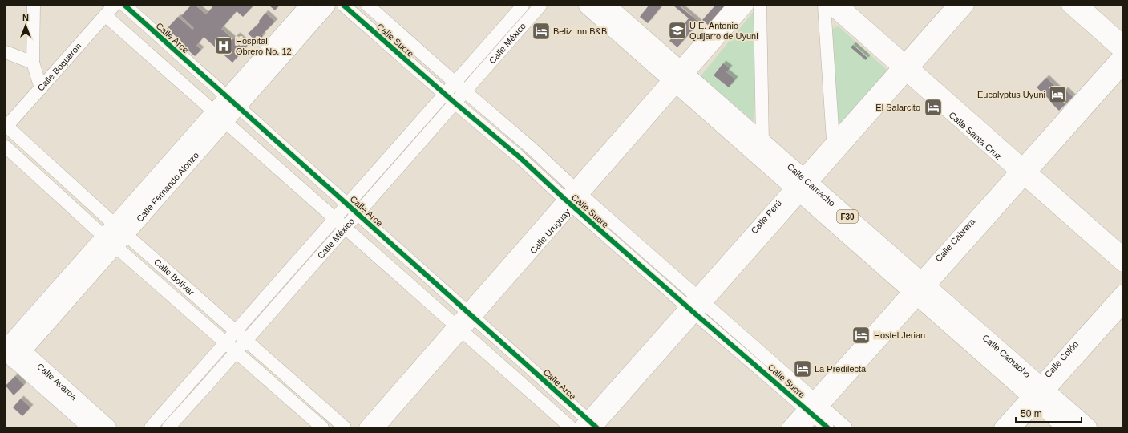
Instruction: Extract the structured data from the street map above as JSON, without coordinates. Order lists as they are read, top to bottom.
{
  "streets": {
    "highway": ["Calle Camacho", "F30"],
    "main road": ["Calle Fernando Alonzo", "Calle Avaroa"],
    "street": [
      "Calle Arce",
      "Calle Sucre",
      "Calle México",
      "Calle Boqueron",
      "Calle Santa Cruz",
      "Calle Perú",
      "Calle Uruguay",
      "Calle Cabrera",
      "Calle Bolívar",
      "Calle Colón"
    ]
  },
  "crossings": [
    ["Calle Arce", "Calle México"],
    ["Calle Arce", "Calle Fernando Alonzo"],
    ["Calle Arce", "Calle Perú"],
    ["Calle Arce", "Calle Uruguay"],
    ["Calle Sucre", "Calle México"],
    ["Calle Sucre", "Calle Perú"],
    ["Calle Sucre", "Calle Uruguay"],
    ["Calle Sucre", "Calle Cabrera"],
    ["Calle México", "Calle Bolívar"],
    ["Calle Boqueron", "Calle Bolívar"],
    ["Calle Santa Cruz", "Calle Perú"],
    ["Calle Santa Cruz", "Calle Cabrera"],
    ["Calle Camacho", "Calle Perú"],
    ["Calle Camacho", "Calle Uruguay"],
    ["Calle Camacho", "Calle Cabrera"],
    ["Calle Camacho", "Calle Colón"],
    ["Calle Fernando Alonzo", "Calle Bolívar"],
    ["Calle Fernando Alonzo", "Calle Avaroa"]
  ],
  "places": {
    "school or university": ["U.E. Antonio Quijarro de Uyuni"],
    "hotel": [
      "Beliz Inn B&B",
      "Eucalyptus Uyuni",
      "El Salarcito",
      "Hostel Jerian",
      "La Predilecta"
    ],
    "hospital": ["Hospital Obrero No. 12"]
  },
  "scale_bar": "50 m",
  "north": "top"
}
